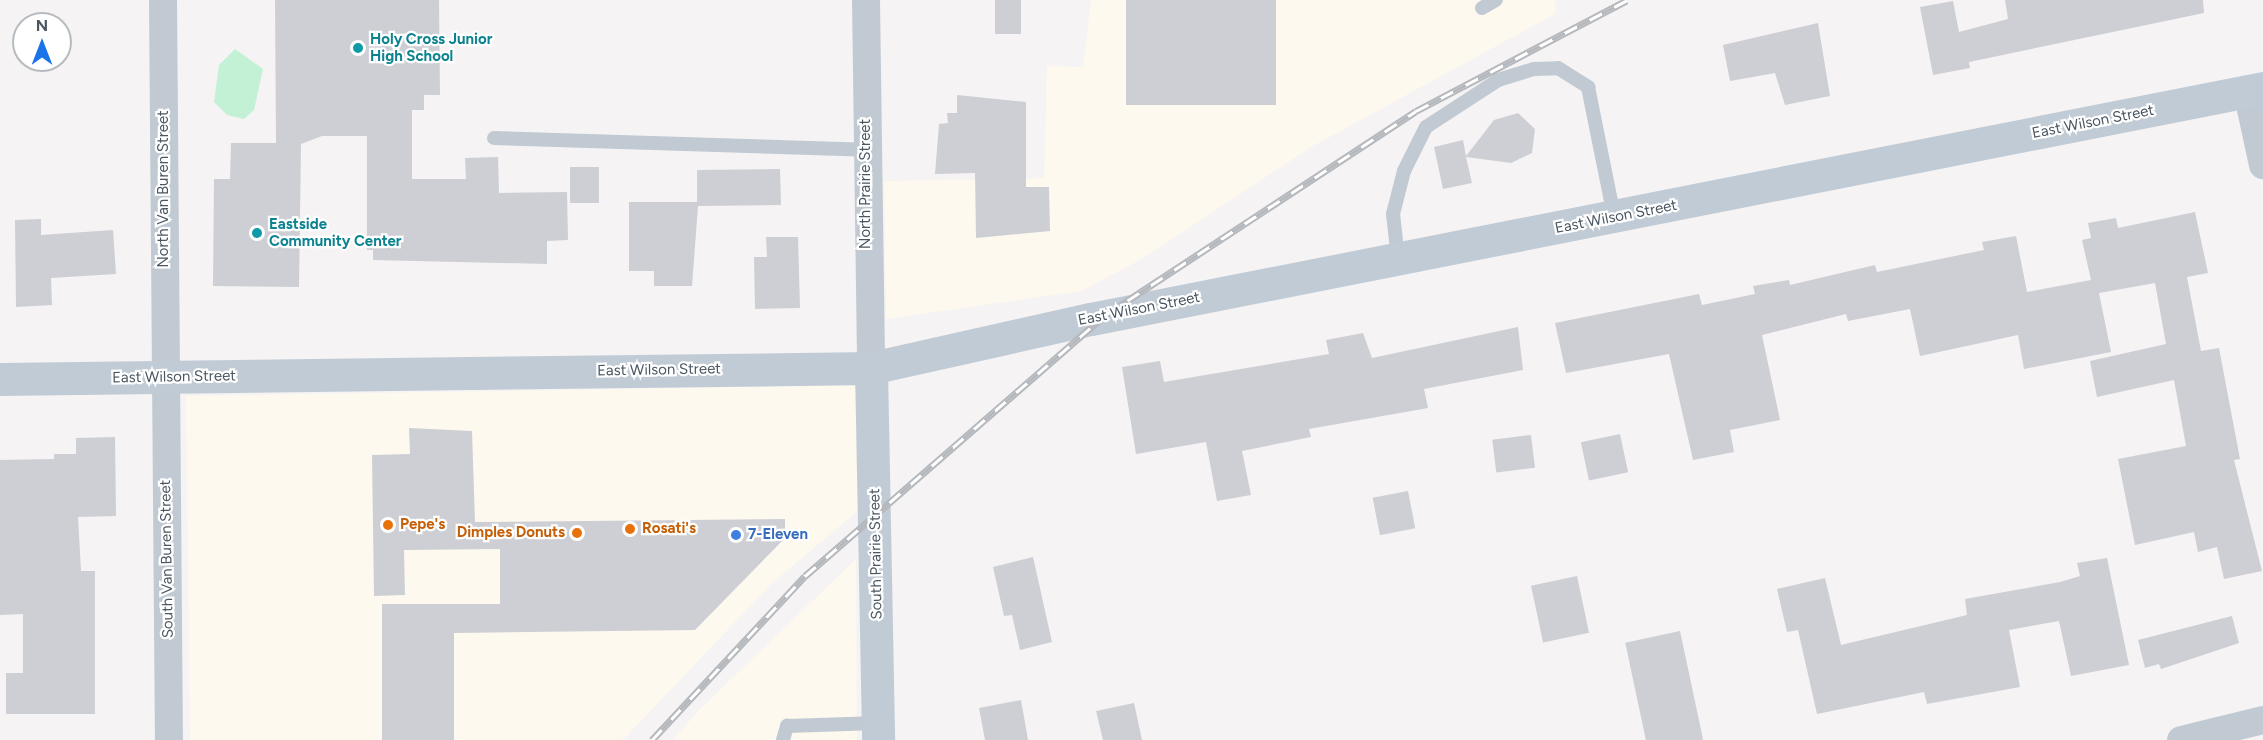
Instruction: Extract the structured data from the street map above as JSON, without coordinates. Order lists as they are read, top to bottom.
{
  "streets": {
    "street": [
      "East Wilson Street",
      "North Prairie Street",
      "North Van Buren Street",
      "South Prairie Street",
      "South Van Buren Street"
    ]
  },
  "crossings": [
    ["East Wilson Street", "North Prairie Street"],
    ["East Wilson Street", "North Van Buren Street"],
    ["East Wilson Street", "South Prairie Street"],
    ["East Wilson Street", "South Van Buren Street"],
    ["North Prairie Street", "South Prairie Street"],
    ["North Van Buren Street", "South Van Buren Street"]
  ],
  "places": [
    "Holy Cross Junior High School",
    "Eastside Community Center",
    "Pepe's",
    "Rosati's",
    "Dimples Donuts",
    "7-Eleven"
  ],
  "north": "top"
}
